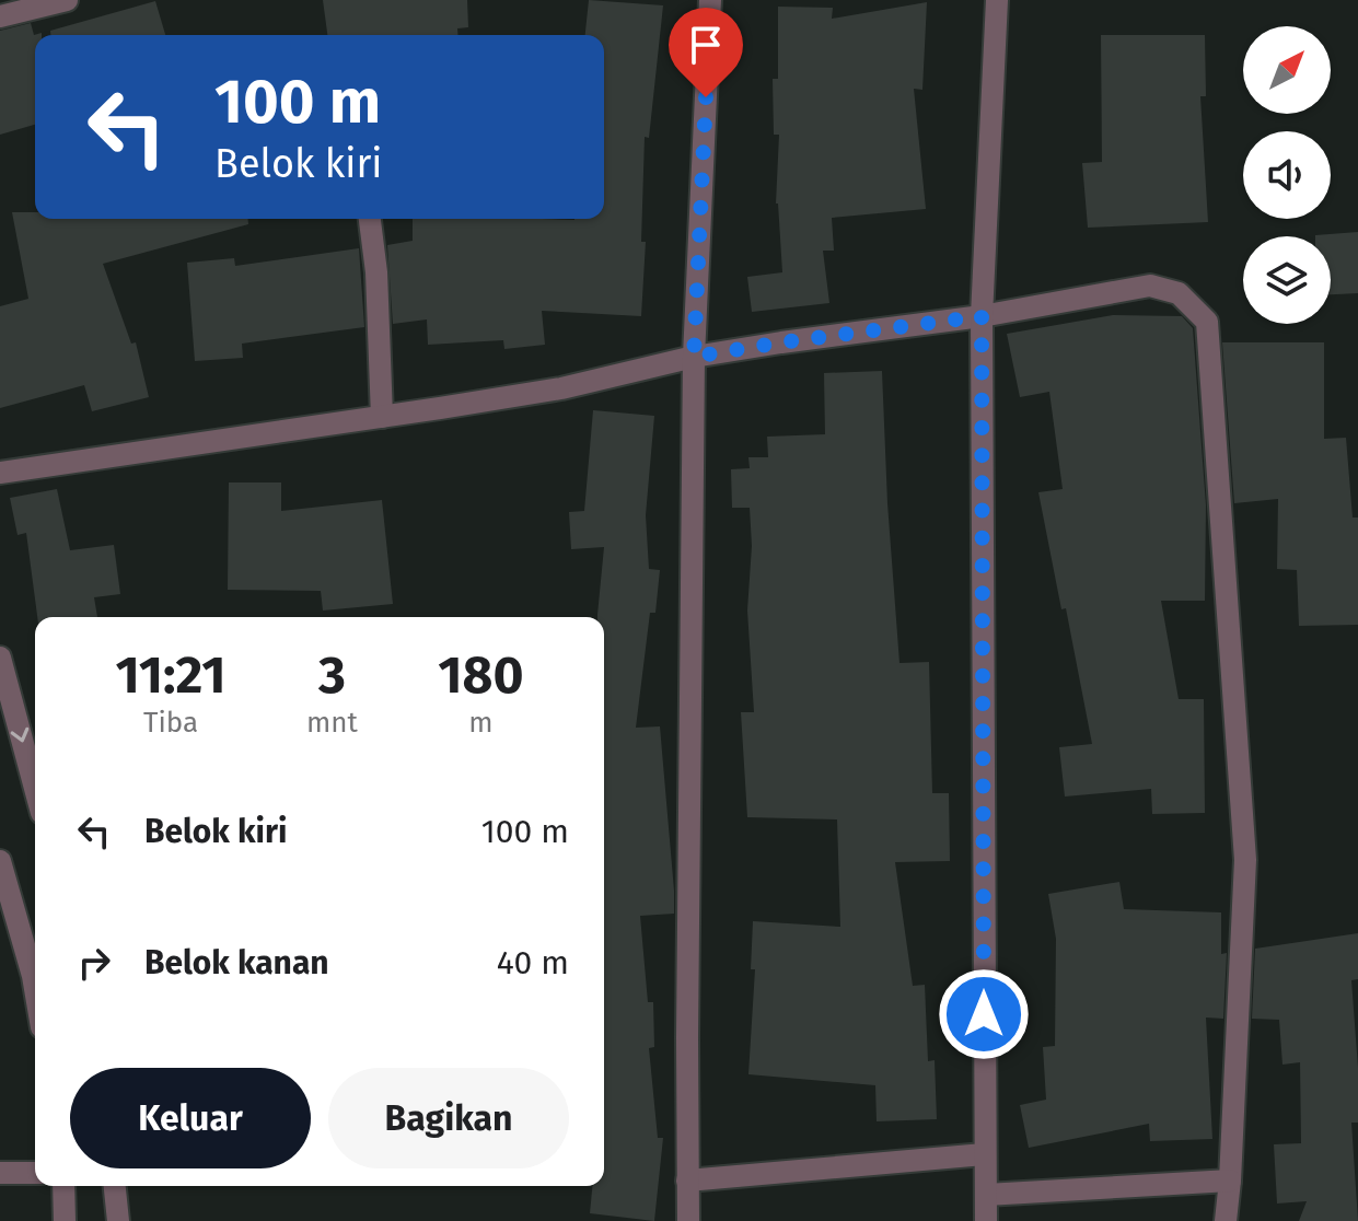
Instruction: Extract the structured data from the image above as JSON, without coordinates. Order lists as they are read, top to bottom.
{
  "north": "top right",
  "page": {
    "turn": ["100 m", "Belok kiri"],
    "eta": [
      "11:21",
      "Tiba",
      "3",
      "mnt",
      "180",
      "m"
    ],
    "list": [
      {
        "name": "Belok kiri",
        "value": "100 m"
      },
      {
        "name": "Belok kanan",
        "value": "40 m"
      }
    ],
    "buttons": ["Keluar", "Bagikan"]
  }
}
